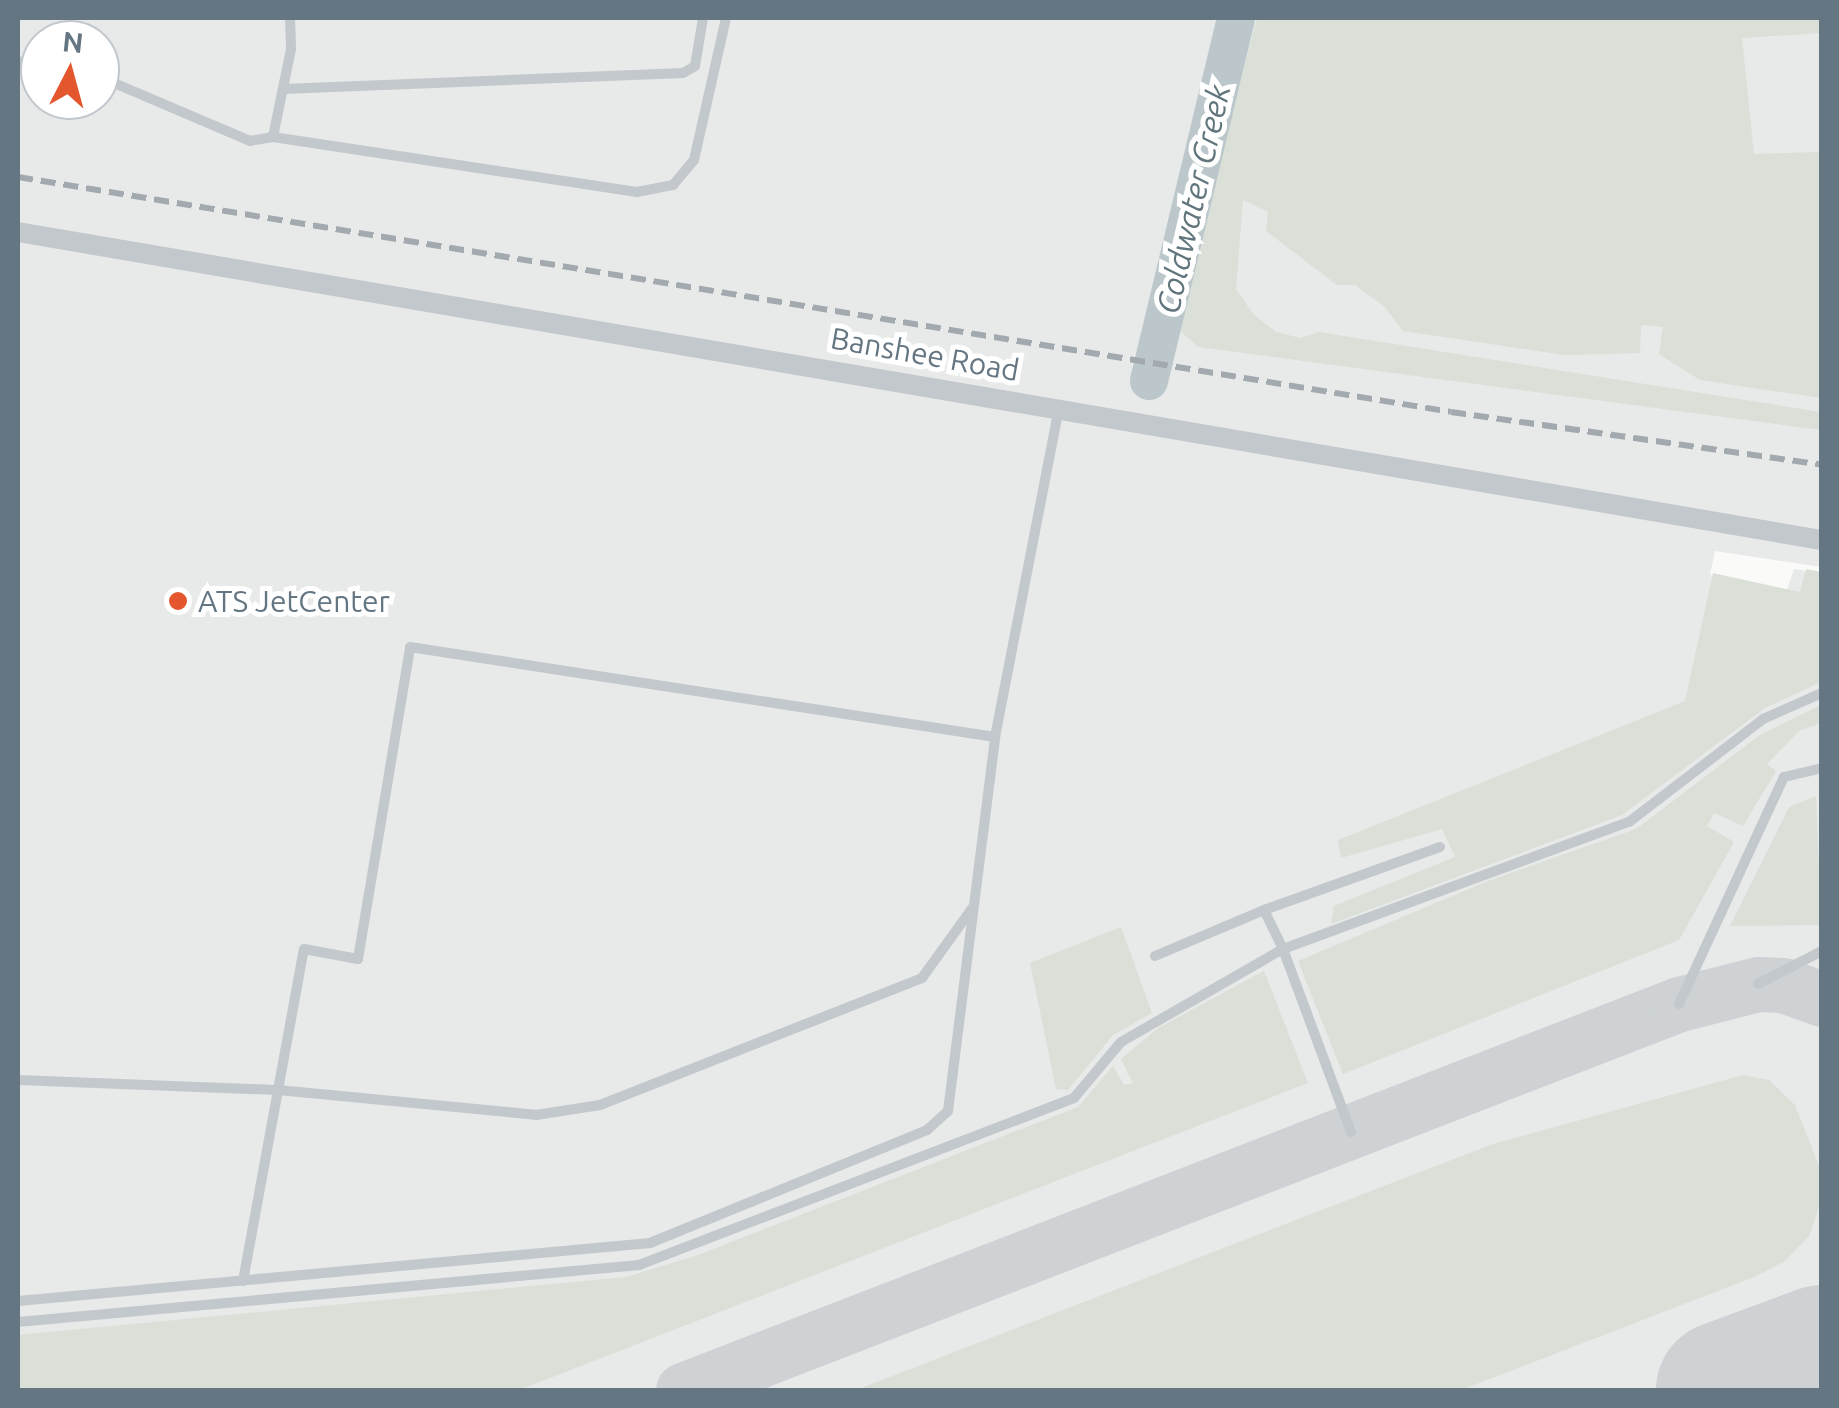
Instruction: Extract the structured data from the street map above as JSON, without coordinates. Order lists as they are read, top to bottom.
{
  "streets": {
    "street": ["Banshee Road"]
  },
  "water": ["Coldwater Creek"],
  "places": ["ATS JetCenter"],
  "north": "top"
}
